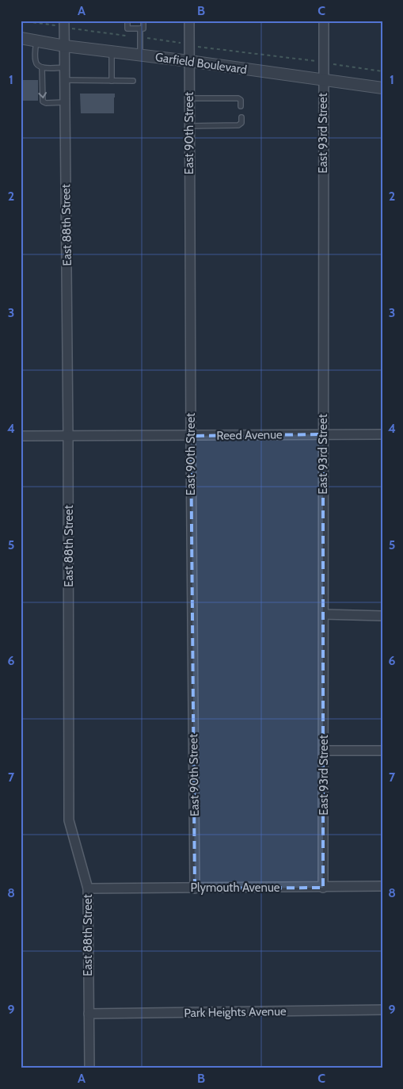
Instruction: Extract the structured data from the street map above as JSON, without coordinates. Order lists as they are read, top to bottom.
{
  "streets": {
    "street": [
      "Garfield Boulevard",
      "East 90th Street",
      "East 93rd Street",
      "East 88th Street",
      "Reed Avenue",
      "Plymouth Avenue",
      "Park Heights Avenue"
    ]
  },
  "crossings": [
    ["Garfield Boulevard", "East 90th Street"],
    ["Garfield Boulevard", "East 93rd Street"],
    ["Garfield Boulevard", "East 88th Street"],
    ["East 90th Street", "Reed Avenue"],
    ["East 90th Street", "Plymouth Avenue"],
    ["East 93rd Street", "Reed Avenue"],
    ["East 93rd Street", "Plymouth Avenue"],
    ["East 88th Street", "Reed Avenue"],
    ["East 88th Street", "Plymouth Avenue"],
    ["East 88th Street", "Park Heights Avenue"]
  ],
  "grid": {
    "columns": ["A", "B", "C"],
    "rows": [
      "1",
      "2",
      "3",
      "4",
      "5",
      "6",
      "7",
      "8",
      "9"
    ]
  }
}
